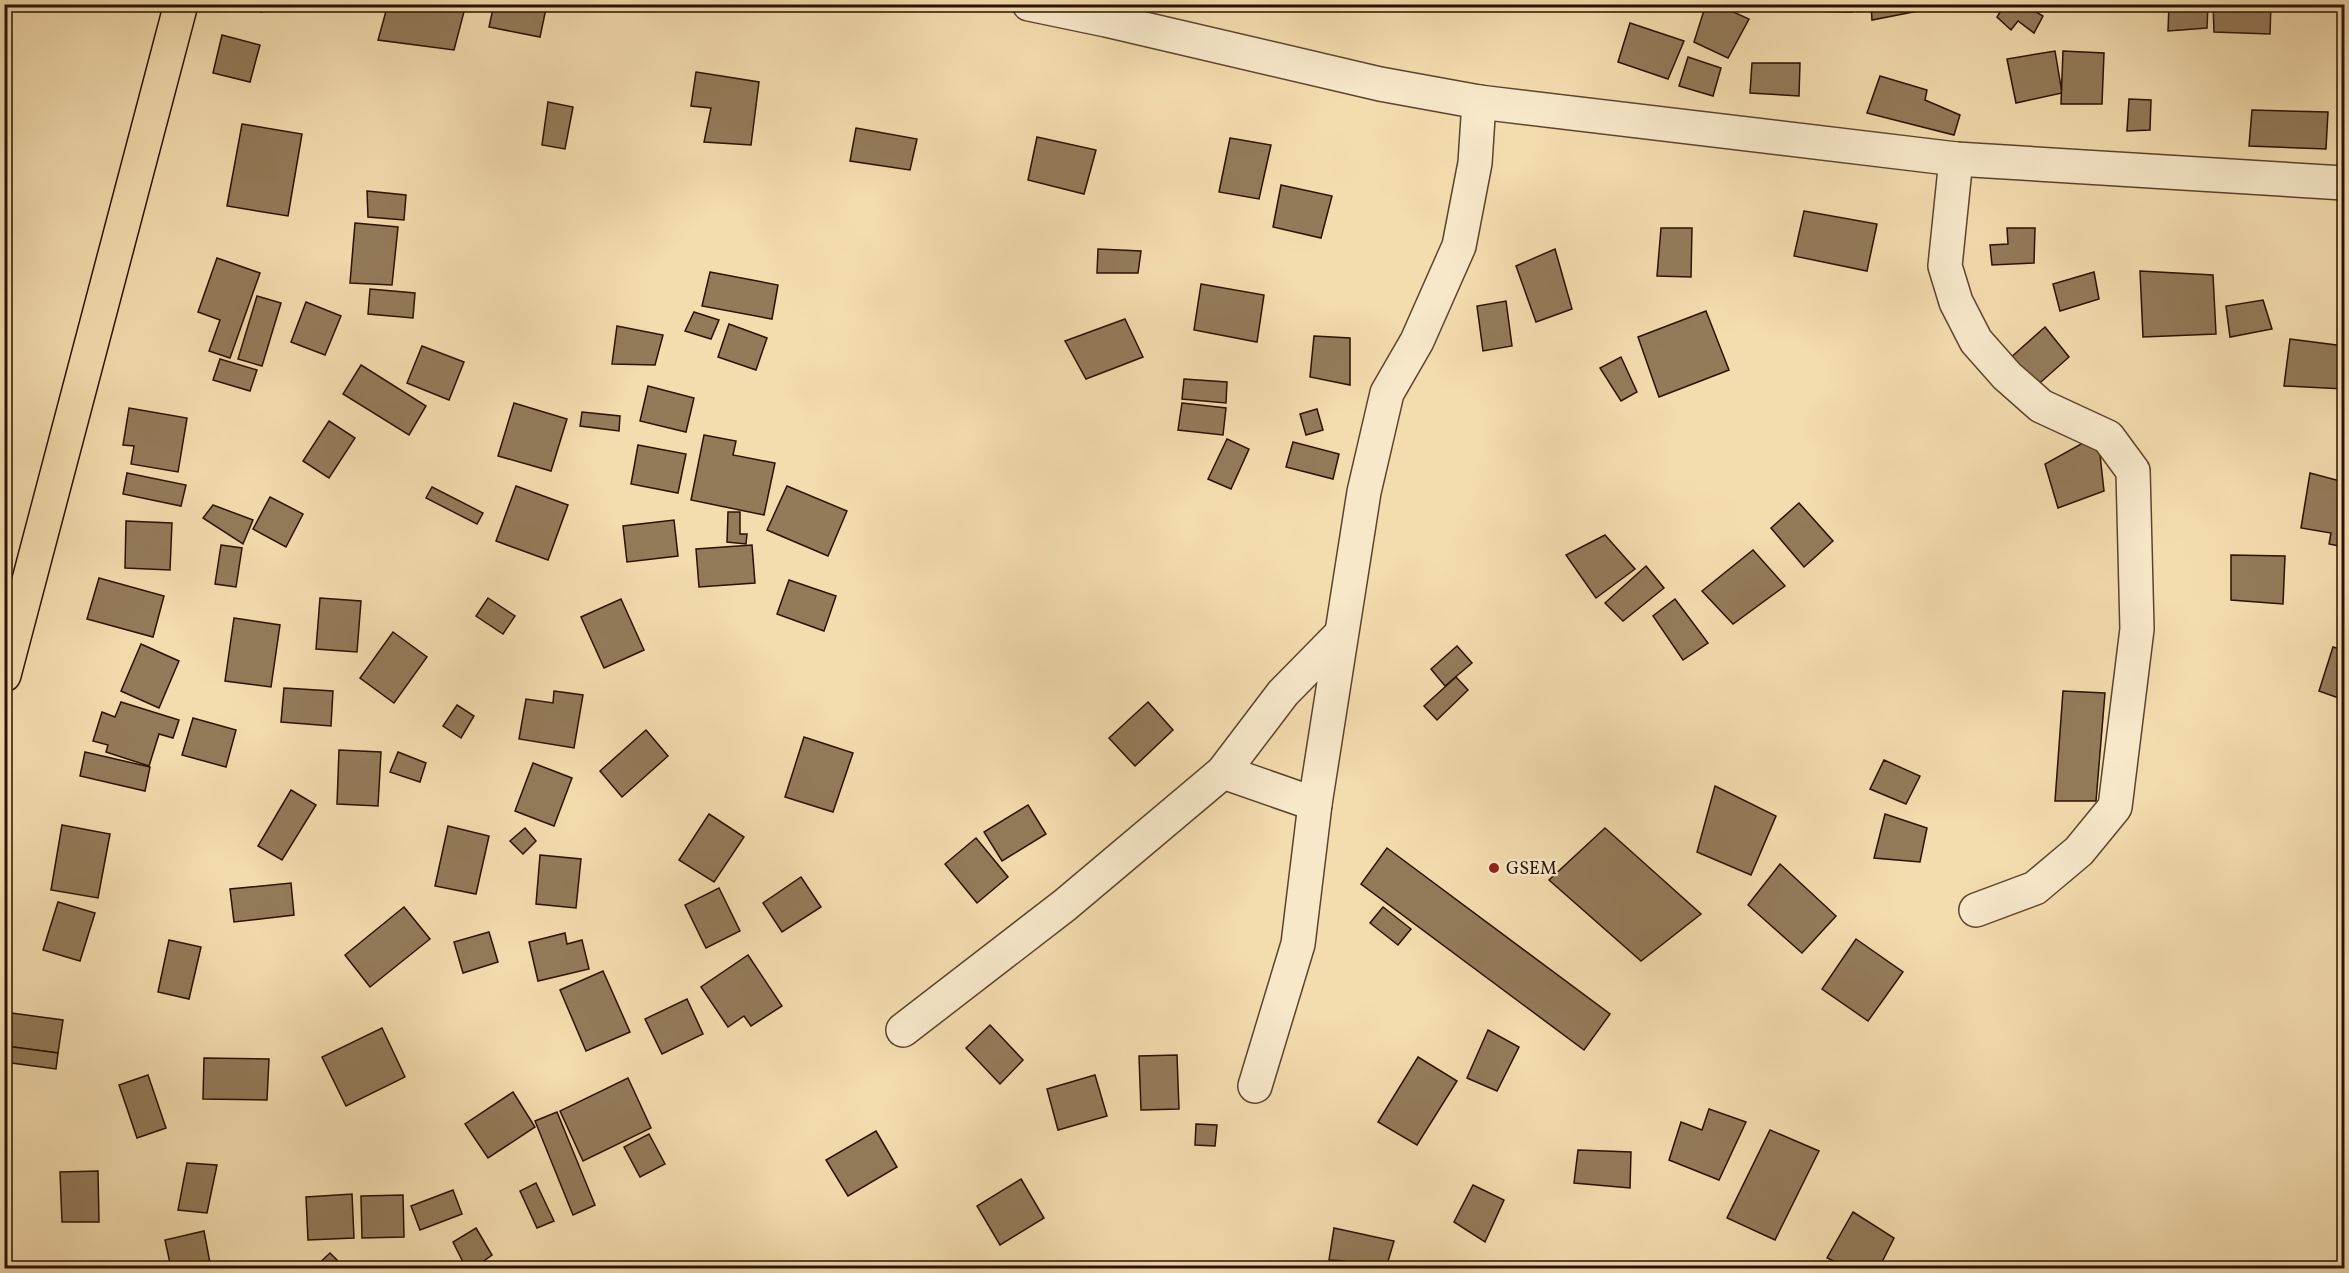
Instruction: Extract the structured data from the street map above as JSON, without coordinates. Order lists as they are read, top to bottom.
{
  "places": ["GSEM"]
}
